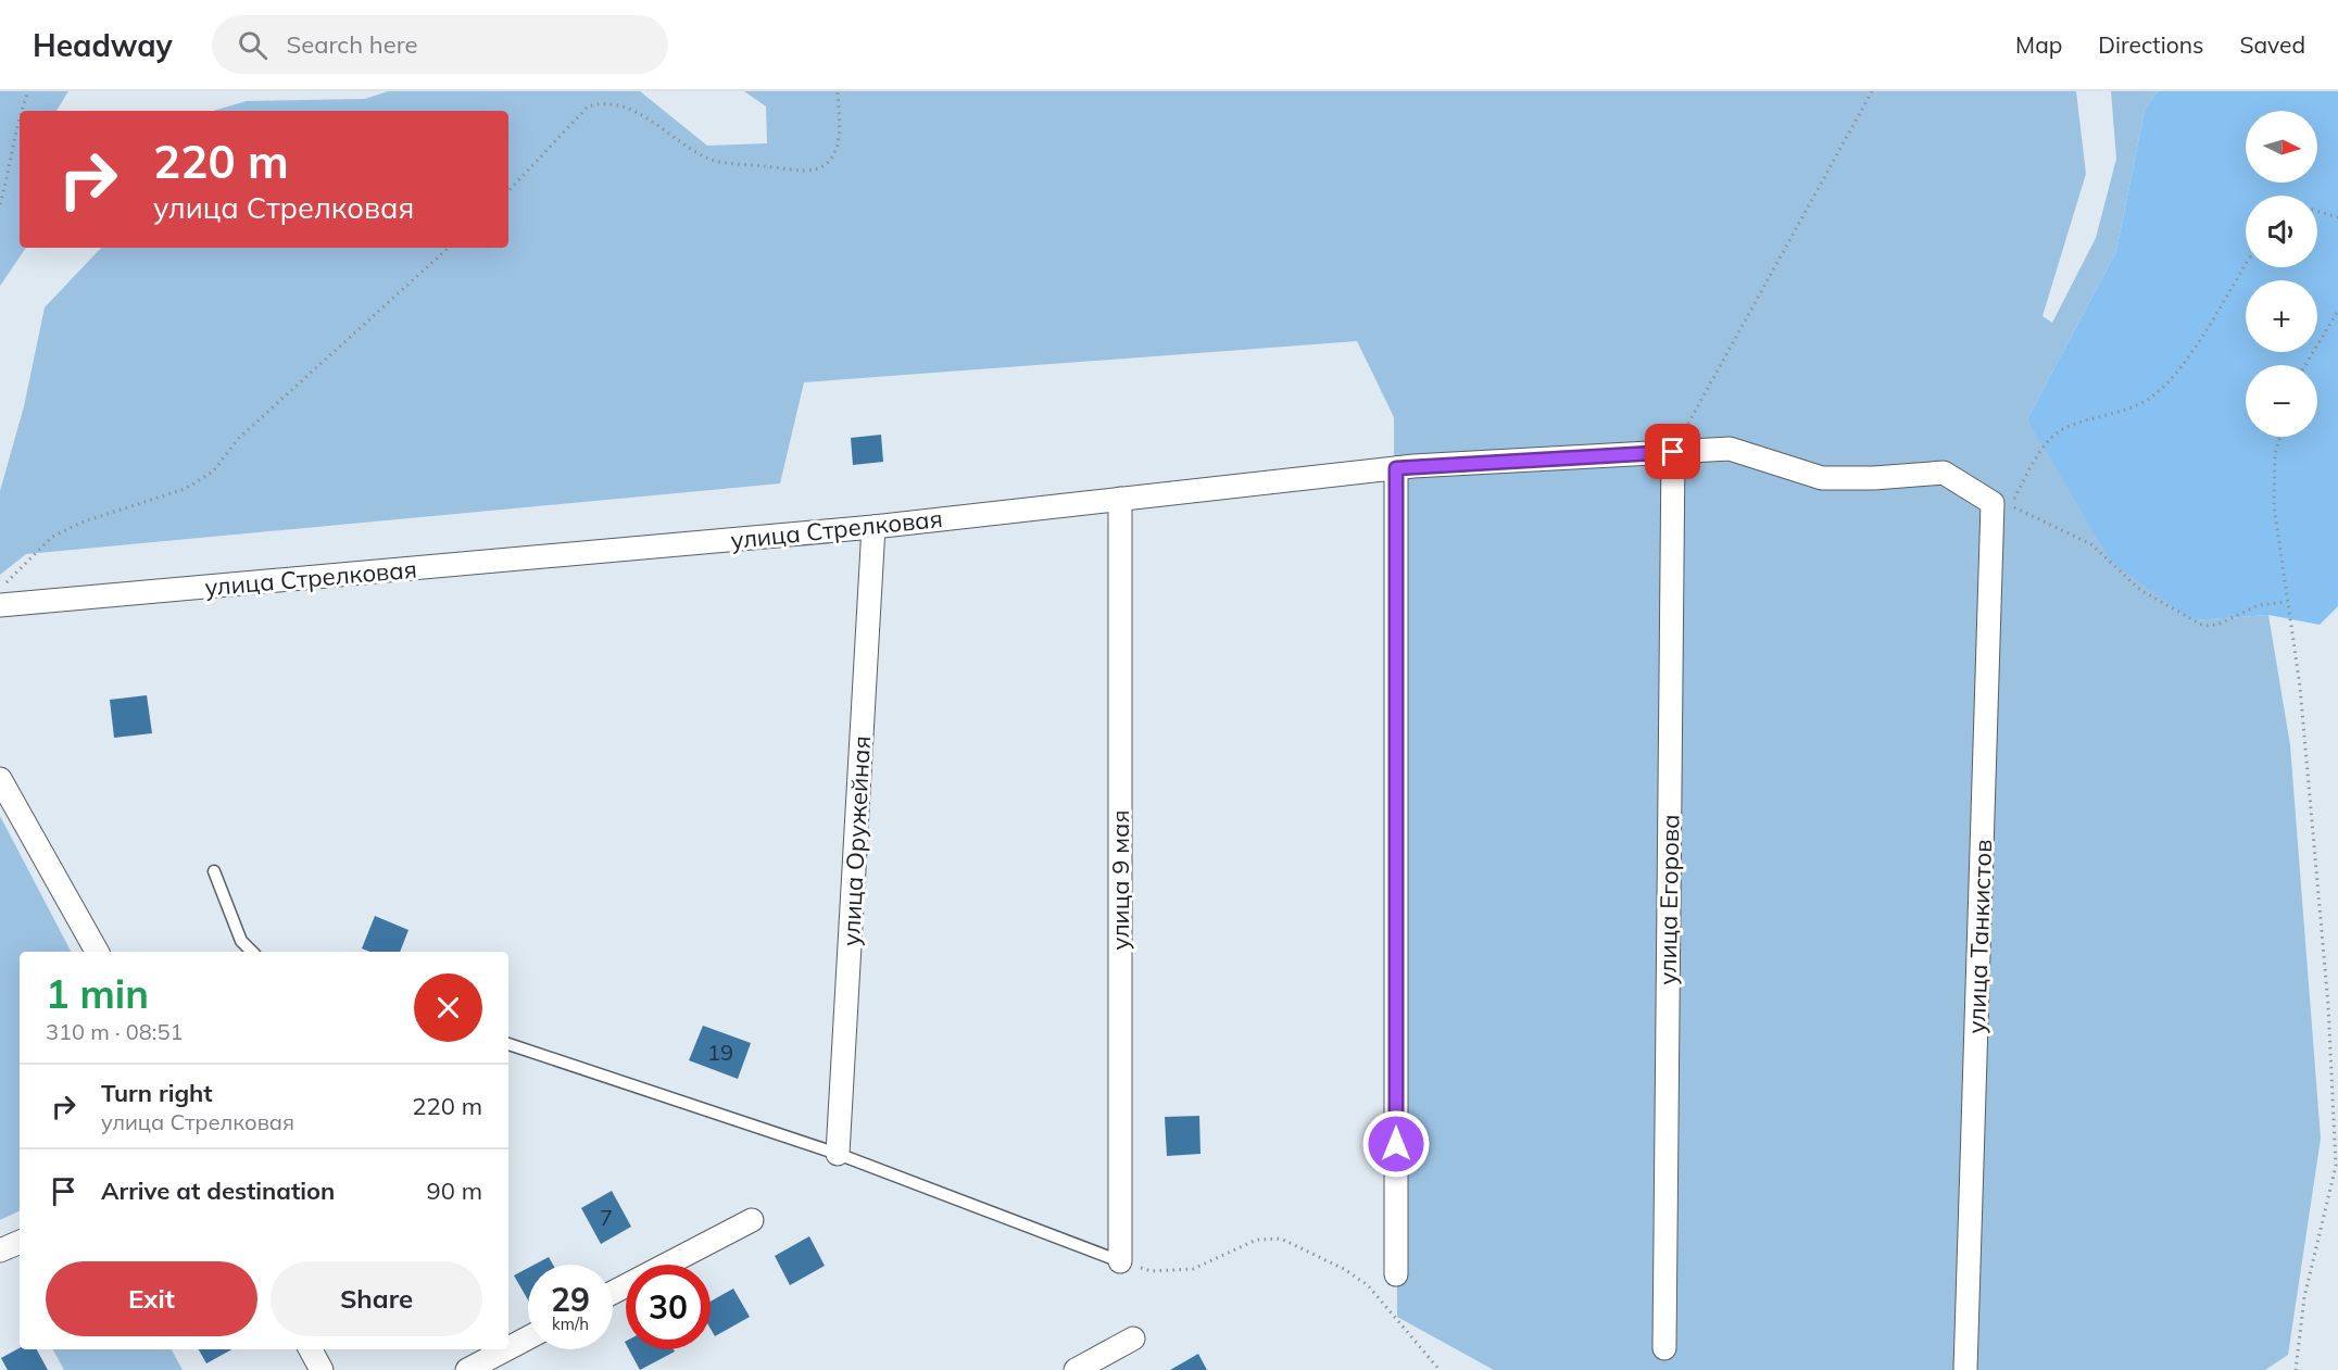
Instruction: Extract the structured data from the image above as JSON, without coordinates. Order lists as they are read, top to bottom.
{
  "streets": {
    "street": [
      "улица Стрелковая",
      "улица Оружейная",
      "улица 9 мая",
      "улица Егорова",
      "улица Танкистов"
    ]
  },
  "crossings": [
    ["улица Стрелковая", "улица Оружейная"],
    ["улица Стрелковая", "улица 9 мая"],
    ["улица Стрелковая", "улица Егорова"],
    ["улица Стрелковая", "улица Танкистов"]
  ],
  "house_numbers": ["19", "7"],
  "north": "right",
  "page": {
    "header": "Headway",
    "search": "Search here",
    "nav": ["Map", "Directions", "Saved"],
    "map_buttons": ["+", "−"],
    "turn": ["220 m", "улица Стрелковая"],
    "heading": ["1 min", "310 m · 08:51"],
    "list": [
      {
        "name": "Turn right",
        "note": "улица Стрелковая",
        "value": "220 m"
      },
      {
        "name": "Arrive at destination",
        "value": "90 m"
      }
    ],
    "buttons": ["Exit", "Share"],
    "speed": "29 km/h",
    "limit": "30"
  }
}
